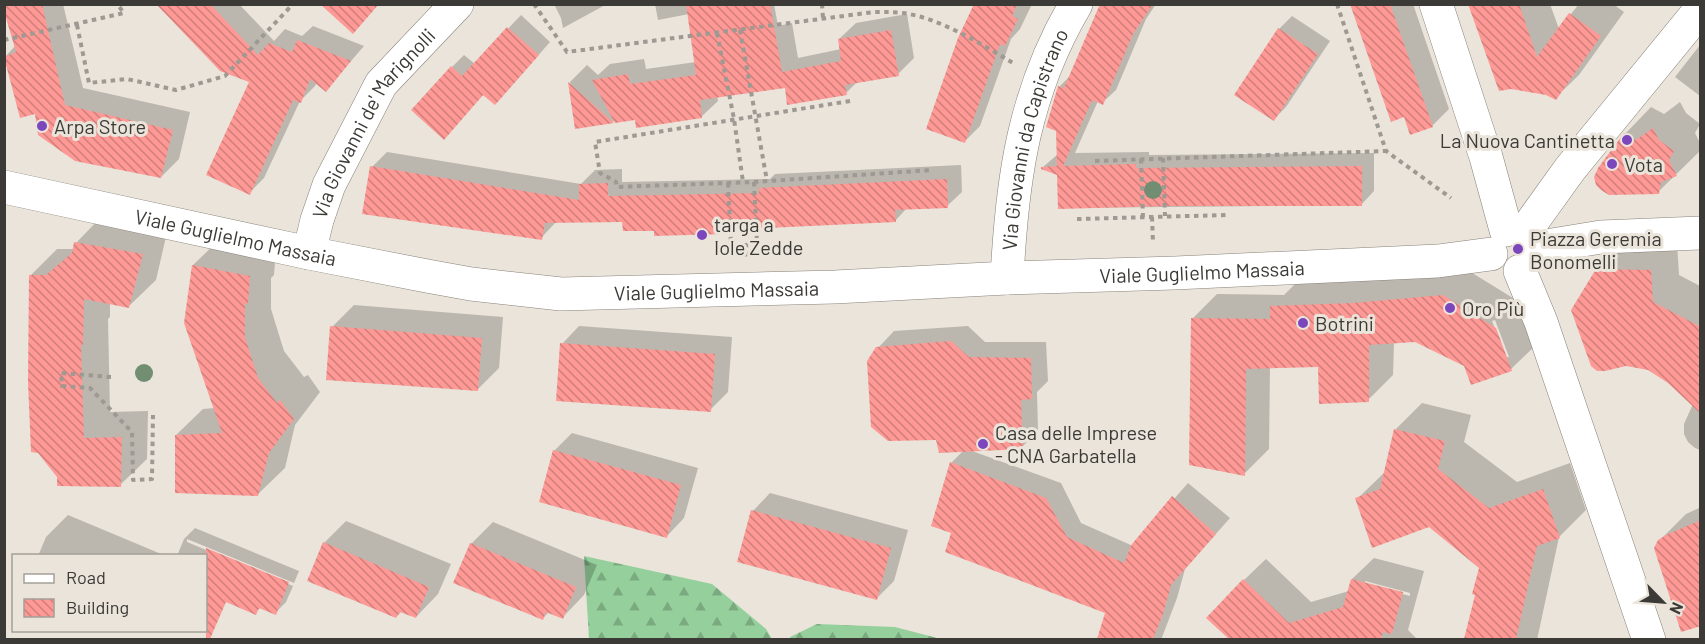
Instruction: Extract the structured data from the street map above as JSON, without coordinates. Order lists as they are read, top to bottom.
{
  "streets": {
    "street": ["Via Giovanni de' Marignolli", "Via Giovanni da Capistrano", "Viale Guglielmo Massaia"]
  },
  "crossings": [
    ["Via Giovanni de' Marignolli", "Viale Guglielmo Massaia"],
    ["Via Giovanni da Capistrano", "Viale Guglielmo Massaia"]
  ],
  "places": [
    "Arpa Store",
    "La Nuova Cantinetta",
    "Vota",
    "targa a Iole Zedde",
    "Piazza Geremia Bonomelli",
    "Oro Più",
    "Botrini",
    "Casa delle Imprese - CNA Garbatella"
  ],
  "legend": ["Road", "Building"],
  "north": "bottom right"
}
